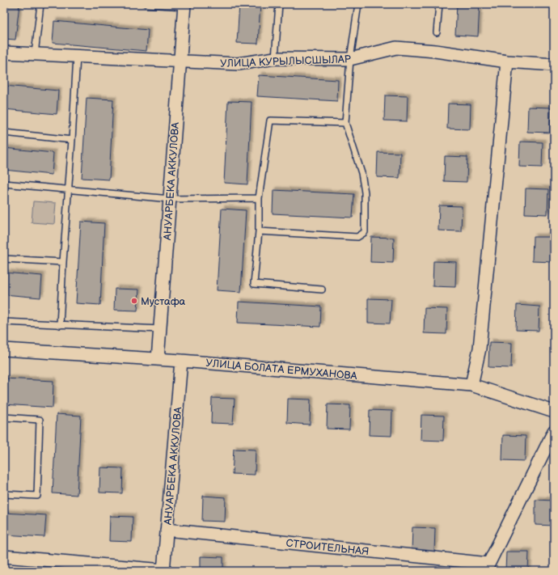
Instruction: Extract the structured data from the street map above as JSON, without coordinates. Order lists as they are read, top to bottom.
{
  "streets": {
    "street": [
      "УЛИЦА КУРЫЛЫСШЫЛАР",
      "АНУАРБЕКА АККУЛОВА",
      "УЛИЦА БОЛАТА ЕРМУХАНОВА",
      "СТРОИТЕЛЬНАЯ"
    ]
  },
  "crossings": [
    ["УЛИЦА КУРЫЛЫСШЫЛАР", "АНУАРБЕКА АККУЛОВА"],
    ["АНУАРБЕКА АККУЛОВА", "УЛИЦА БОЛАТА ЕРМУХАНОВА"],
    ["АНУАРБЕКА АККУЛОВА", "СТРОИТЕЛЬНАЯ"]
  ],
  "places": ["Мустафа"]
}
